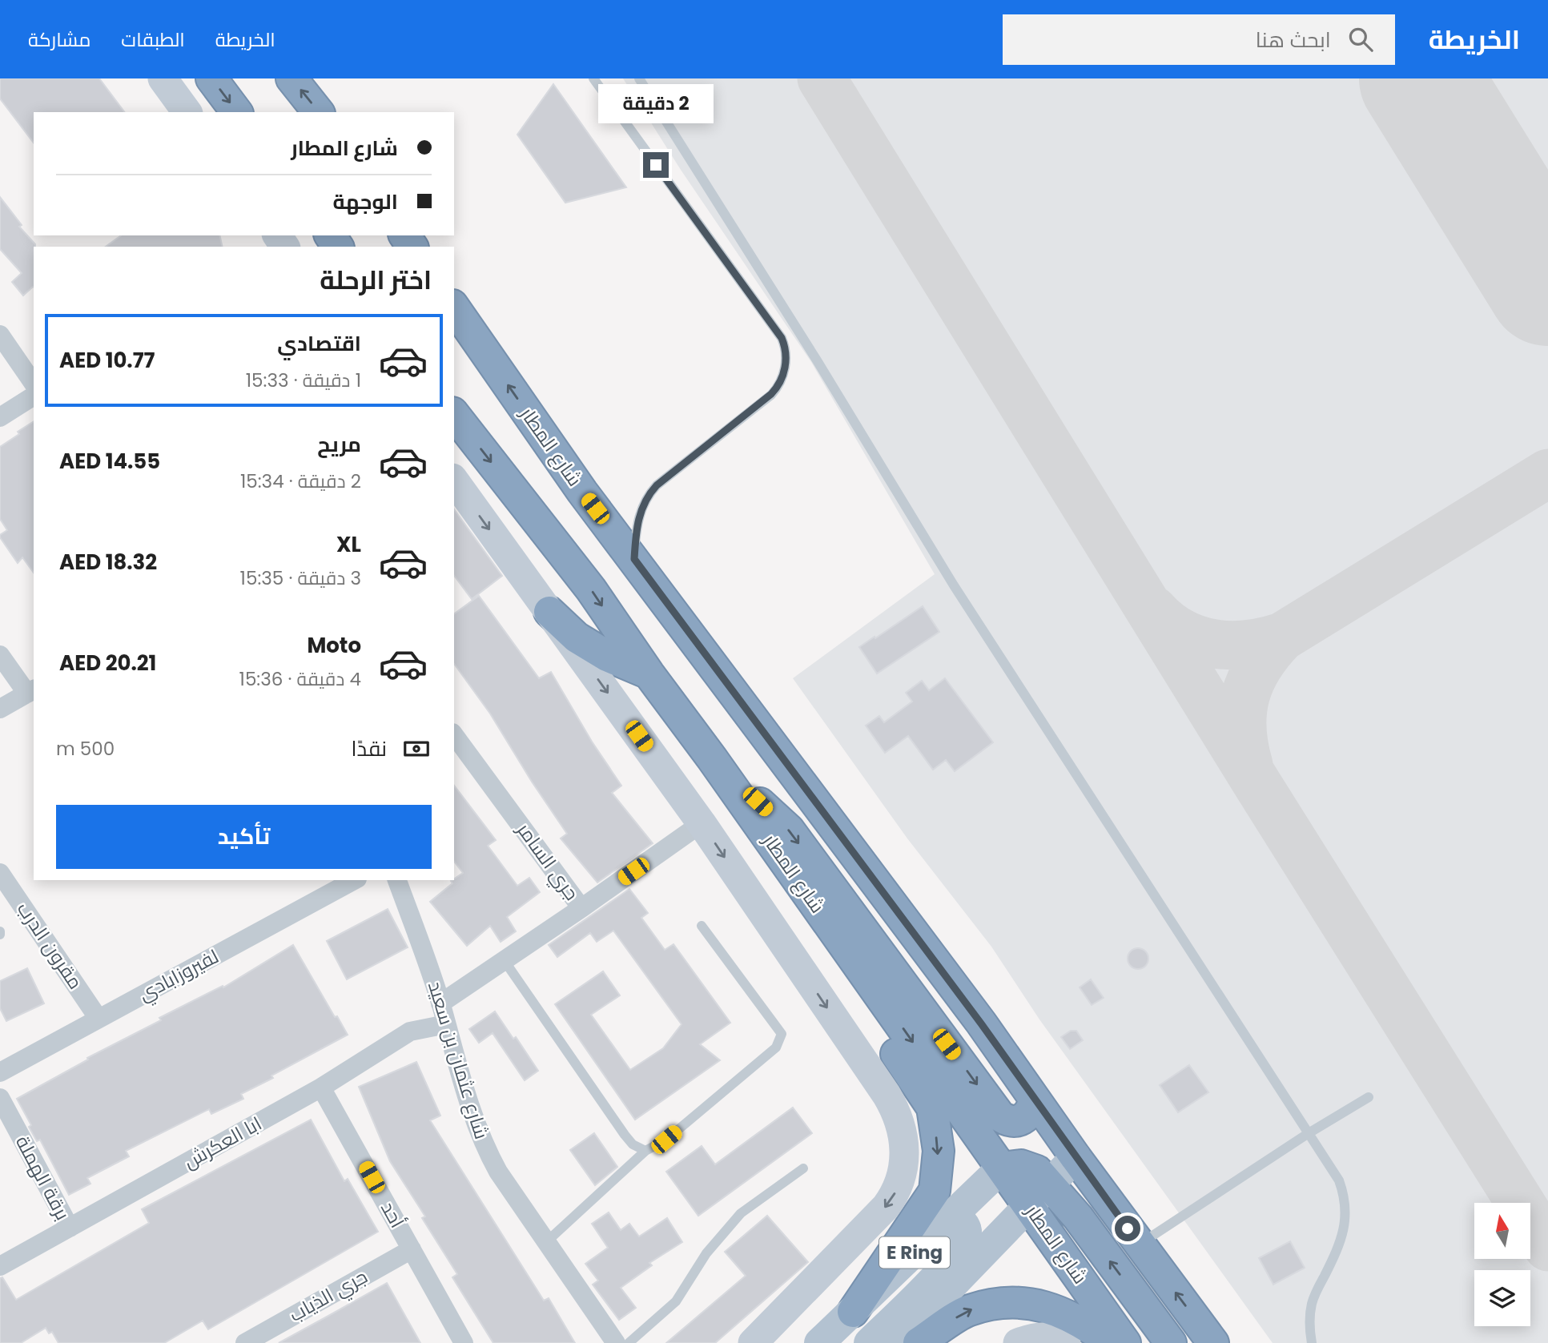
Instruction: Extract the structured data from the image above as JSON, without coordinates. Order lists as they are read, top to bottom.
{
  "streets": {
    "highway": ["شارع المطار"],
    "main road": ["E Ring"],
    "street": [
      "جري السامر",
      "مقرون الدرب",
      "لفيروزابادي",
      "شارع عثمان بن سعيد",
      "ابا العكرش",
      "برقة الهملة",
      "أحد",
      "جري الذياب"
    ]
  },
  "crossings": [
    ["شارع المطار", "E Ring"],
    ["جري السامر", "شارع عثمان بن سعيد"],
    ["مقرون الدرب", "لفيروزابادي"],
    ["شارع عثمان بن سعيد", "ابا العكرش"],
    ["ابا العكرش", "برقة الهملة"],
    ["ابا العكرش", "أحد"],
    ["أحد", "جري الذياب"]
  ],
  "north": "top",
  "page": {
    "header": "الخريطة",
    "search": "ابحث هنا",
    "nav": ["الخريطة", "الطبقات", "مشاركة"],
    "bubble": "2 دقيقة",
    "banner": ["شارع المطار", "الوجهة"],
    "heading": "اختر الرحلة",
    "list": [
      {
        "name": "اقتصادي",
        "note": "1 دقيقة · 15:33",
        "value": "AED 10.77"
      },
      {
        "name": "مريح",
        "note": "2 دقيقة · 15:34",
        "value": "AED 14.55"
      },
      {
        "name": "XL",
        "note": "3 دقيقة · 15:35",
        "value": "AED 18.32"
      },
      {
        "name": "Moto",
        "note": "4 دقيقة · 15:36",
        "value": "AED 20.21"
      }
    ],
    "pay": ["نقدًا", "500 m"],
    "buttons": "تأكيد"
  }
}
